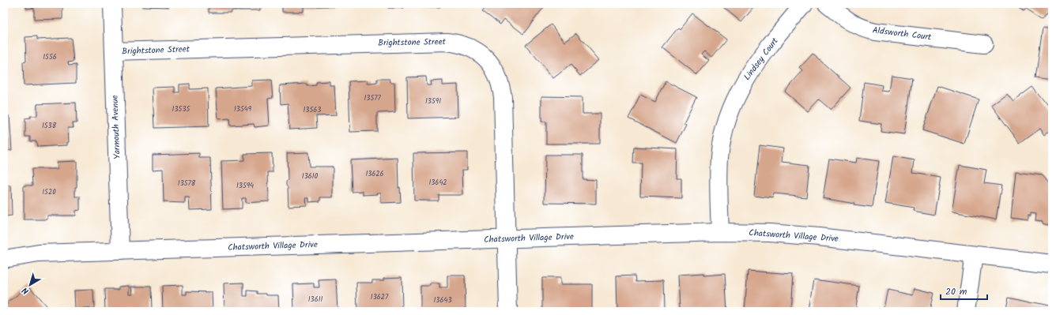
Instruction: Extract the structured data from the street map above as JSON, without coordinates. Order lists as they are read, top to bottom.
{
  "streets": {
    "street": [
      "Aldsworth Court",
      "Brightstone Street",
      "Lindsey Court",
      "Yarmouth Avenue",
      "Chatsworth Village Drive"
    ]
  },
  "crossings": [
    ["Brightstone Street", "Yarmouth Avenue"],
    ["Brightstone Street", "Chatsworth Village Drive"],
    ["Lindsey Court", "Chatsworth Village Drive"],
    ["Yarmouth Avenue", "Chatsworth Village Drive"]
  ],
  "house_numbers": [
    "1556",
    "13577",
    "13591",
    "13535",
    "13549",
    "13563",
    "1538",
    "13626",
    "13610",
    "13642",
    "13578",
    "13594",
    "1520",
    "13627",
    "13611",
    "13643"
  ],
  "scale_bar": "20 m",
  "north": "bottom left"
}
